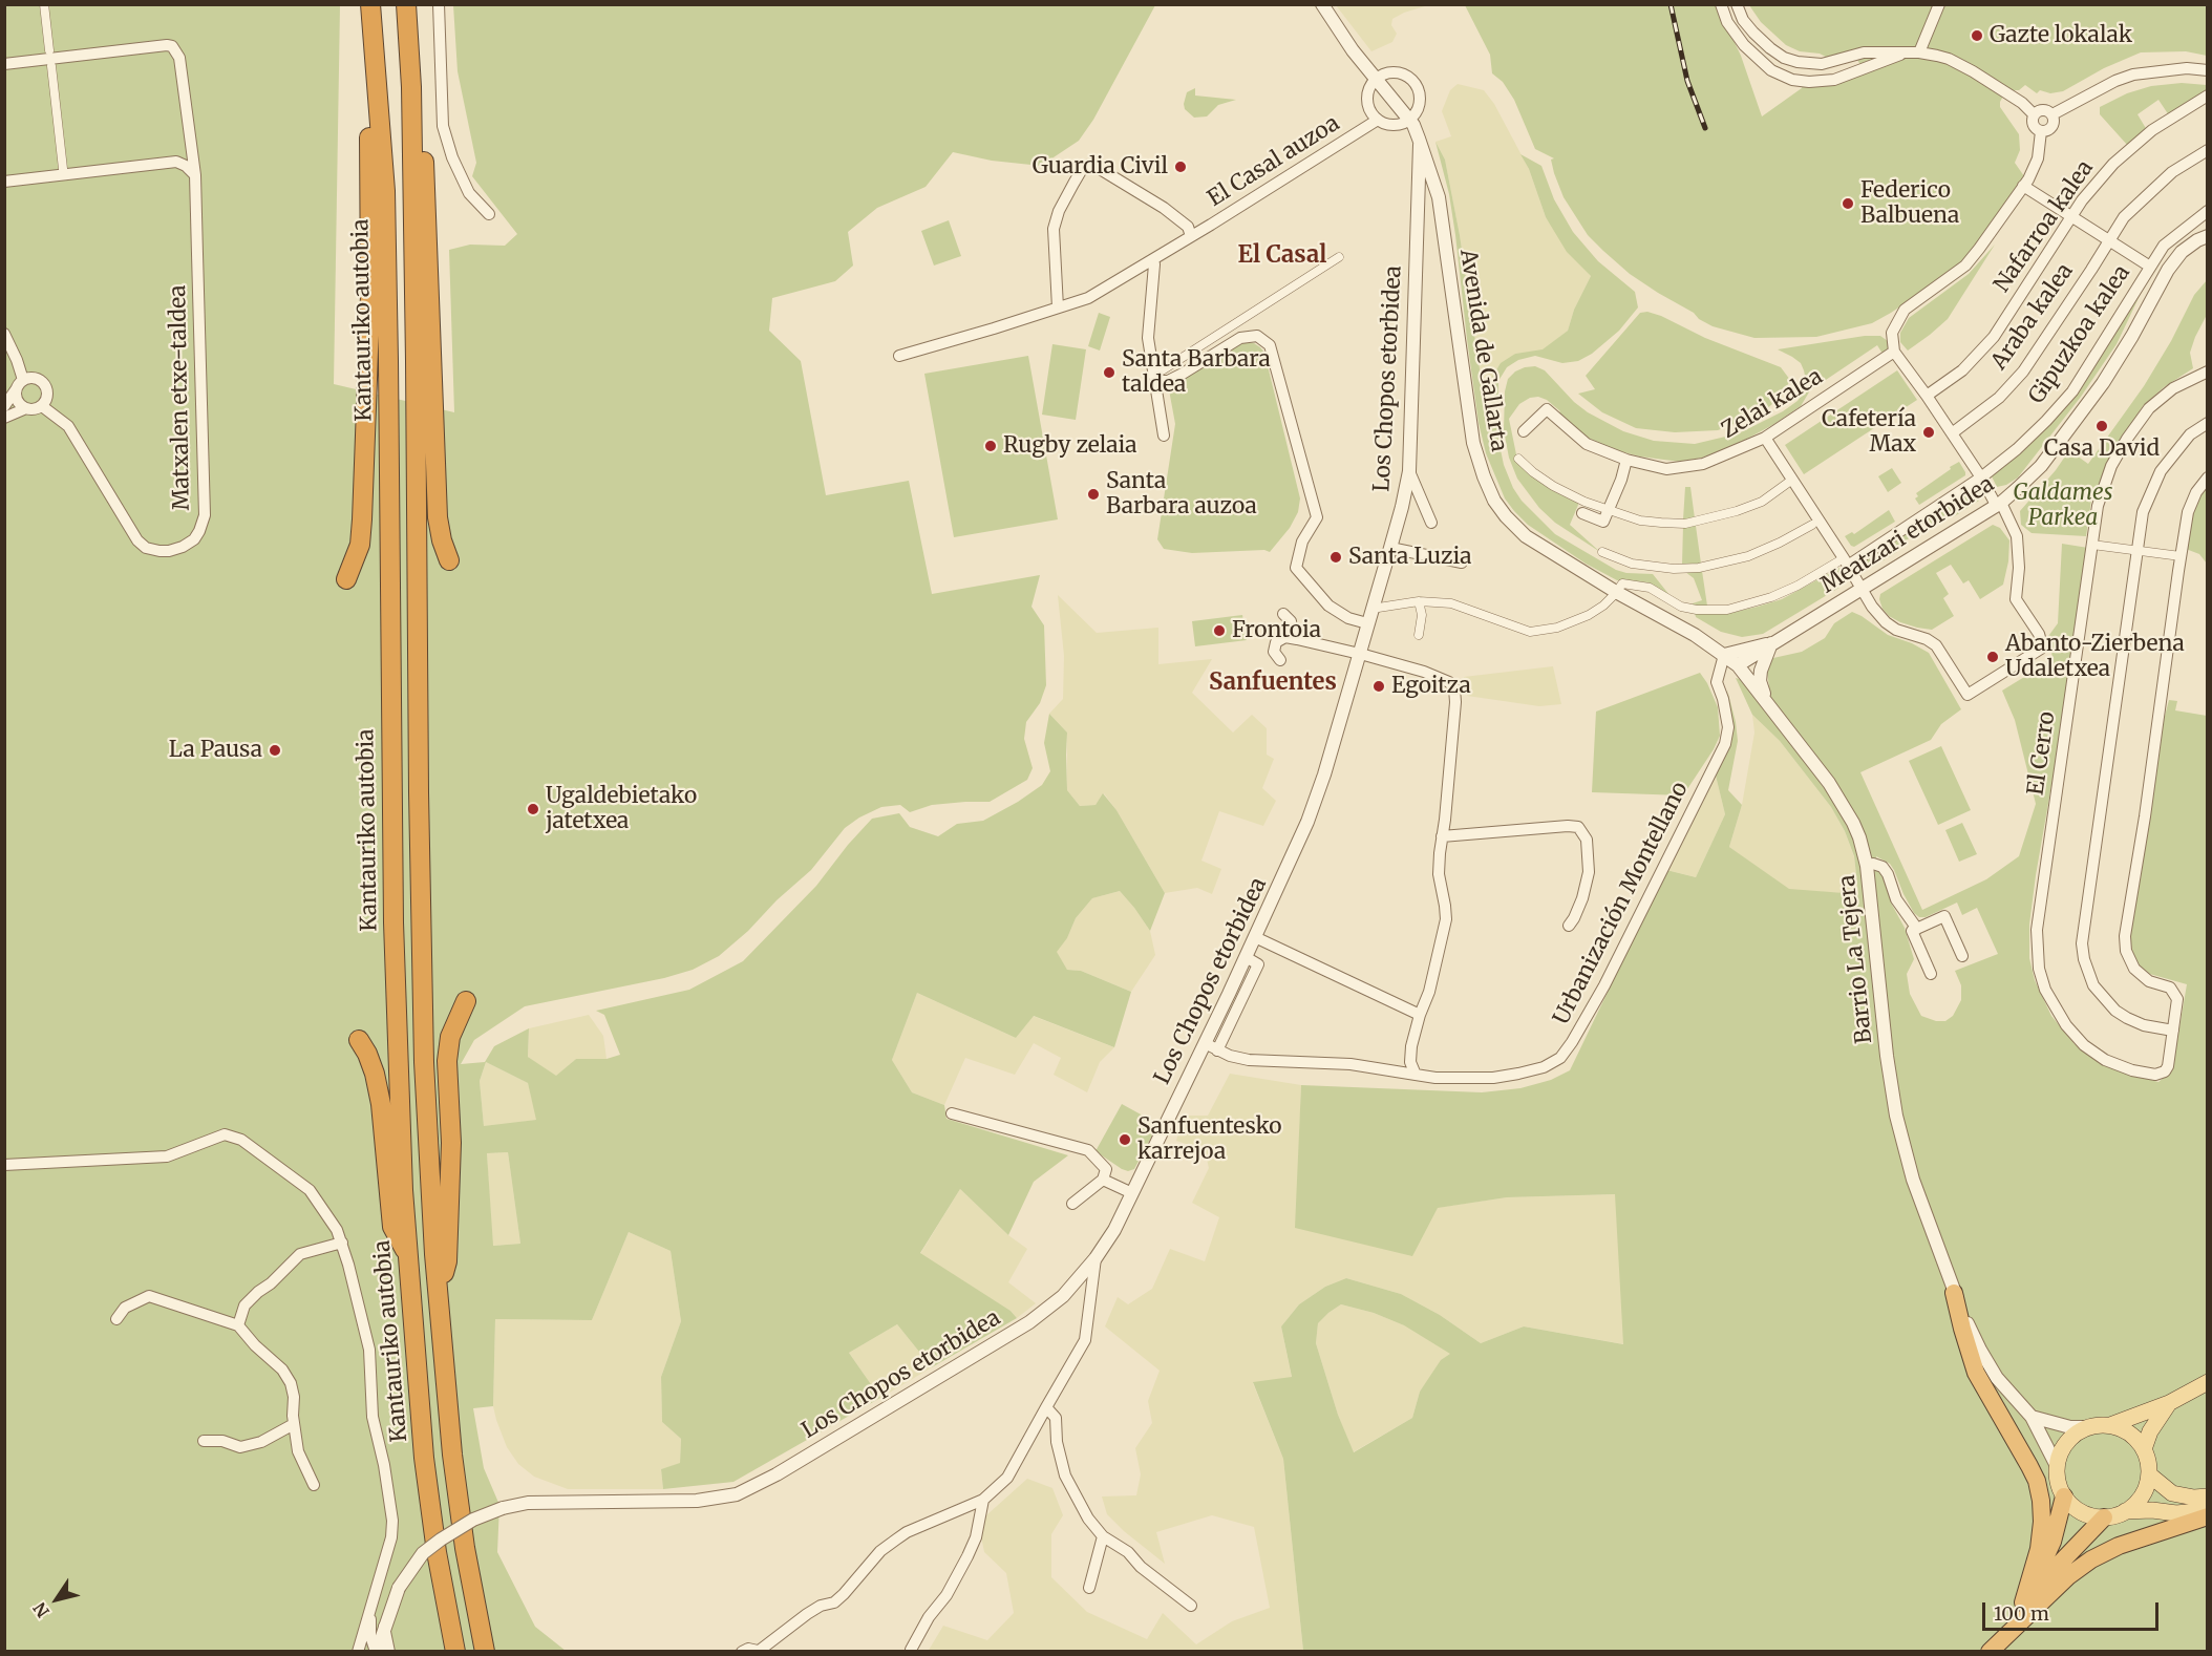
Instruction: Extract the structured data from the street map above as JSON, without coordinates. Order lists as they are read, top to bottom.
{
  "streets": {
    "highway": ["Kantauriko autobia"],
    "street": [
      "El Casal auzoa",
      "Nafarroa kalea",
      "Araba kalea",
      "Gipuzkoa kalea",
      "Avenida de Gallarta",
      "Los Chopos etorbidea",
      "Matxalen etxe-taldea",
      "Zelai kalea",
      "Meatzari etorbidea",
      "El Cerro",
      "Urbanización Montellano",
      "Barrio La Tejera"
    ]
  },
  "crossings": [
    ["Avenida de Gallarta", "Los Chopos etorbidea"],
    ["Avenida de Gallarta", "Meatzari etorbidea"],
    ["Avenida de Gallarta", "Urbanización Montellano"],
    ["Avenida de Gallarta", "Barrio La Tejera"],
    ["Los Chopos etorbidea", "Urbanización Montellano"],
    ["Meatzari etorbidea", "Urbanización Montellano"],
    ["Meatzari etorbidea", "Barrio La Tejera"]
  ],
  "districts": ["El Casal", "Sanfuentes"],
  "parks": ["Galdames Parkea"],
  "places": [
    "Gazte lokalak",
    "Guardia Civil",
    "Federico Balbuena",
    "Santa Barbara taldea",
    "Casa David",
    "Cafetería Max",
    "Rugby zelaia",
    "Santa Barbara auzoa",
    "Santa Luzia",
    "Frontoia",
    "Abanto-Zierbena Udaletxea",
    "Egoitza",
    "La Pausa",
    "Ugaldebietako jatetxea",
    "Sanfuentesko karrejoa"
  ],
  "scale_bar": "100 m",
  "north": "bottom left"
}
